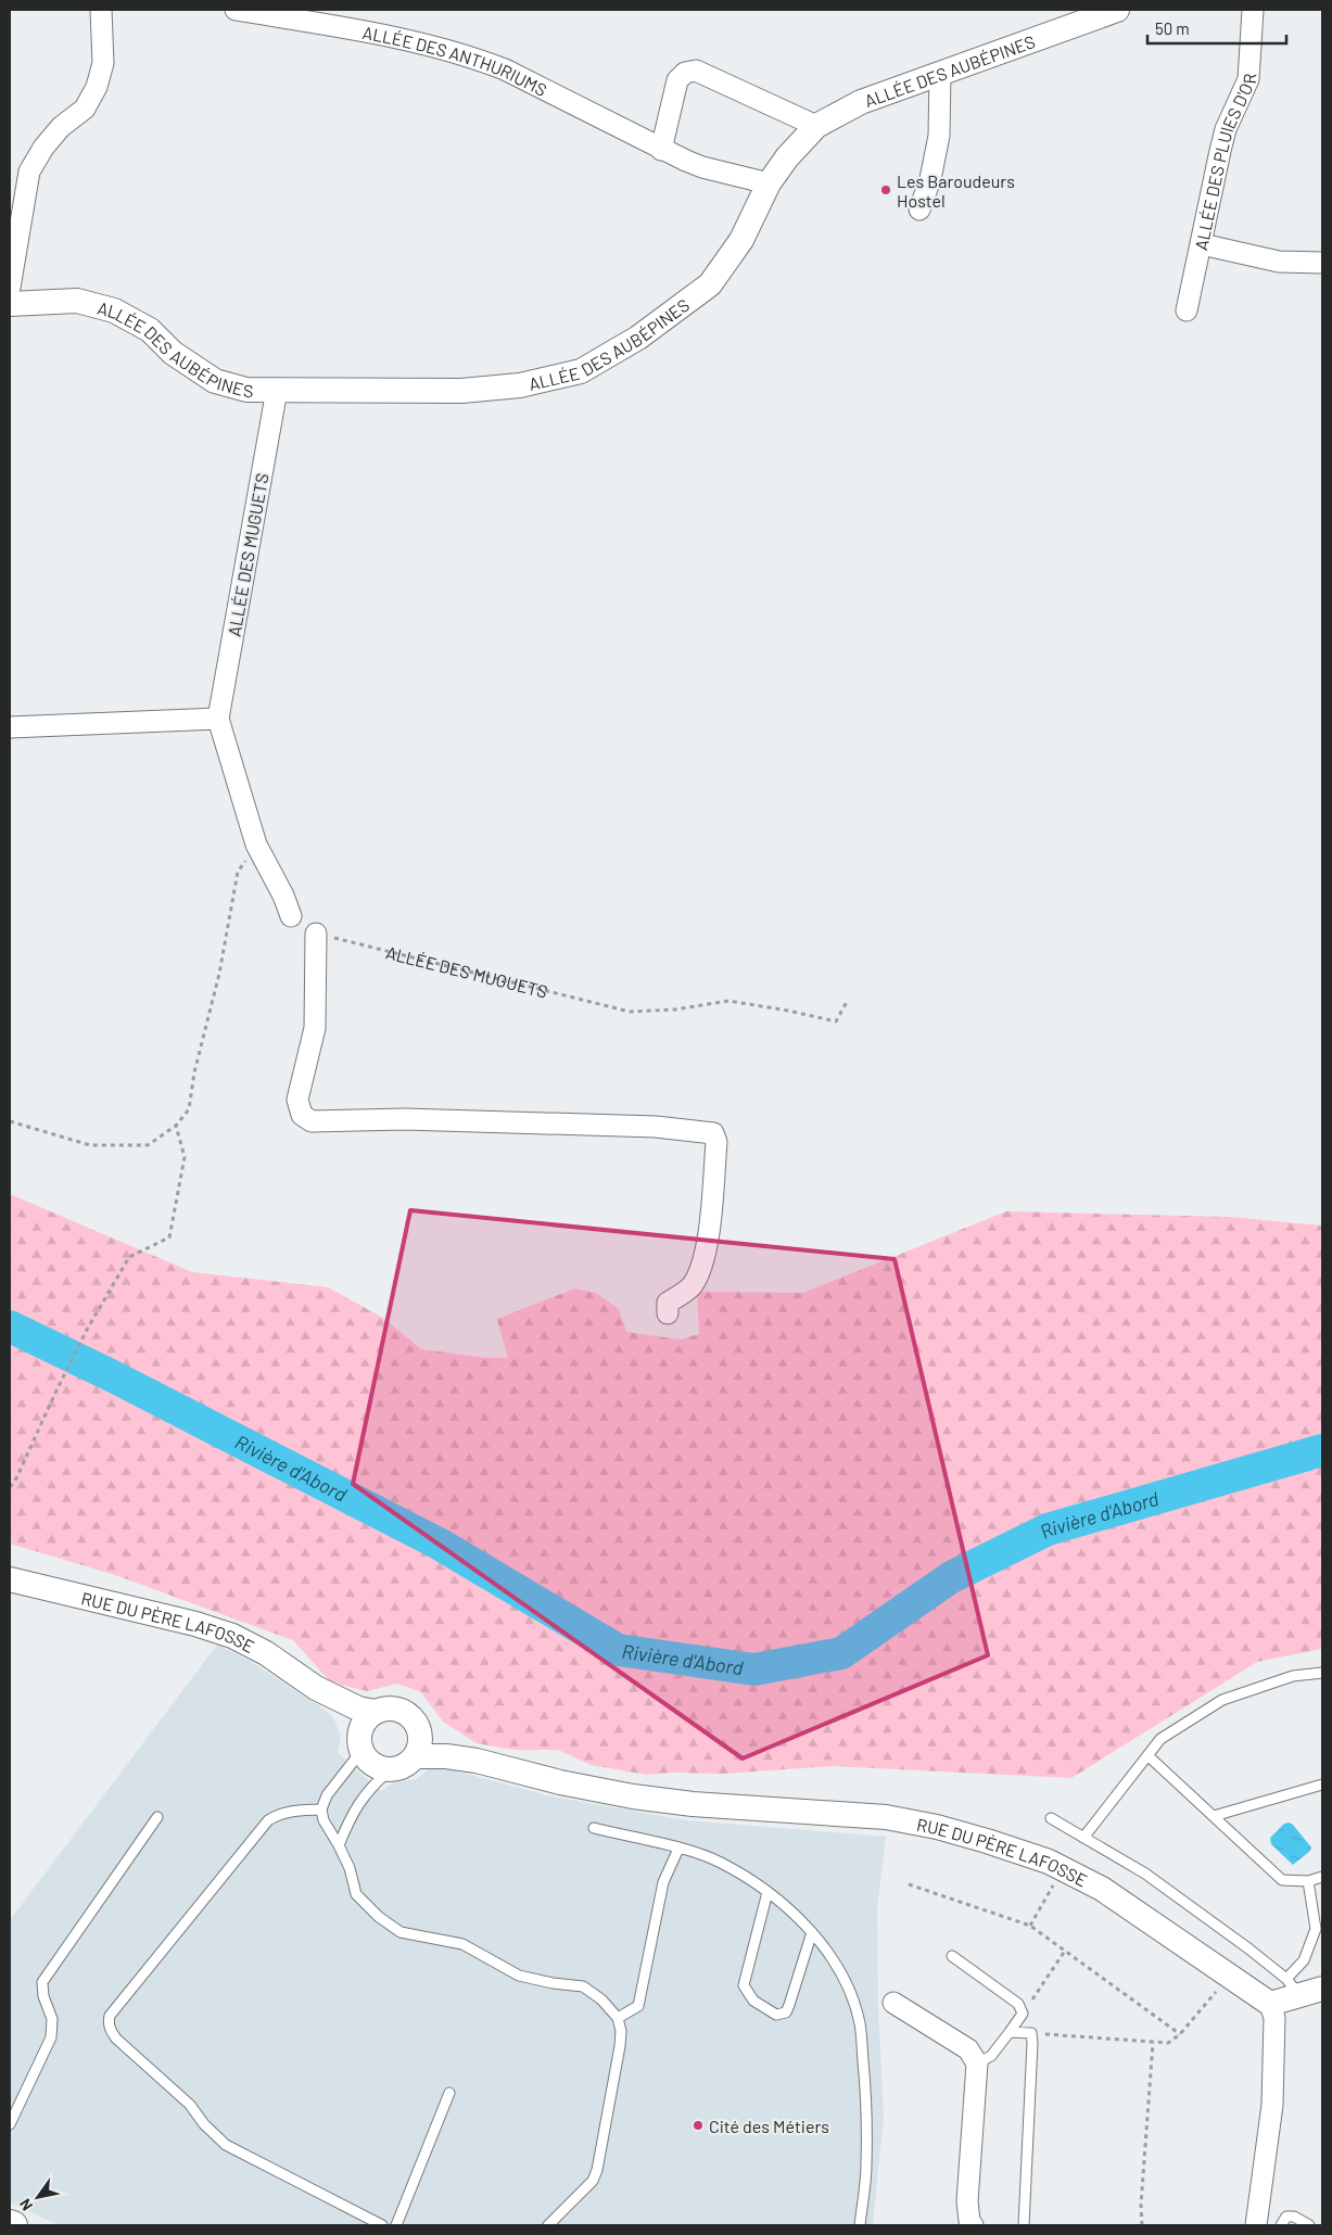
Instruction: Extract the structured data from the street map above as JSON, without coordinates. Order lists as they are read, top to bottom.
{
  "streets": {
    "street": [
      "ALLÉE DES ANTHURIUMS",
      "ALLÉE DES AUBÉPINES",
      "ALLÉE DES PLUIES D'OR",
      "ALLÉE DES MUGUETS",
      "RUE DU PÈRE LAFOSSE"
    ]
  },
  "crossings": [
    ["ALLÉE DES ANTHURIUMS", "ALLÉE DES AUBÉPINES"],
    ["ALLÉE DES AUBÉPINES", "ALLÉE DES MUGUETS"]
  ],
  "water": ["Rivière d'Abord"],
  "places": ["Les Baroudeurs Hostel", "Cité des Métiers"],
  "scale_bar": "50 m",
  "north": "bottom left"
}
